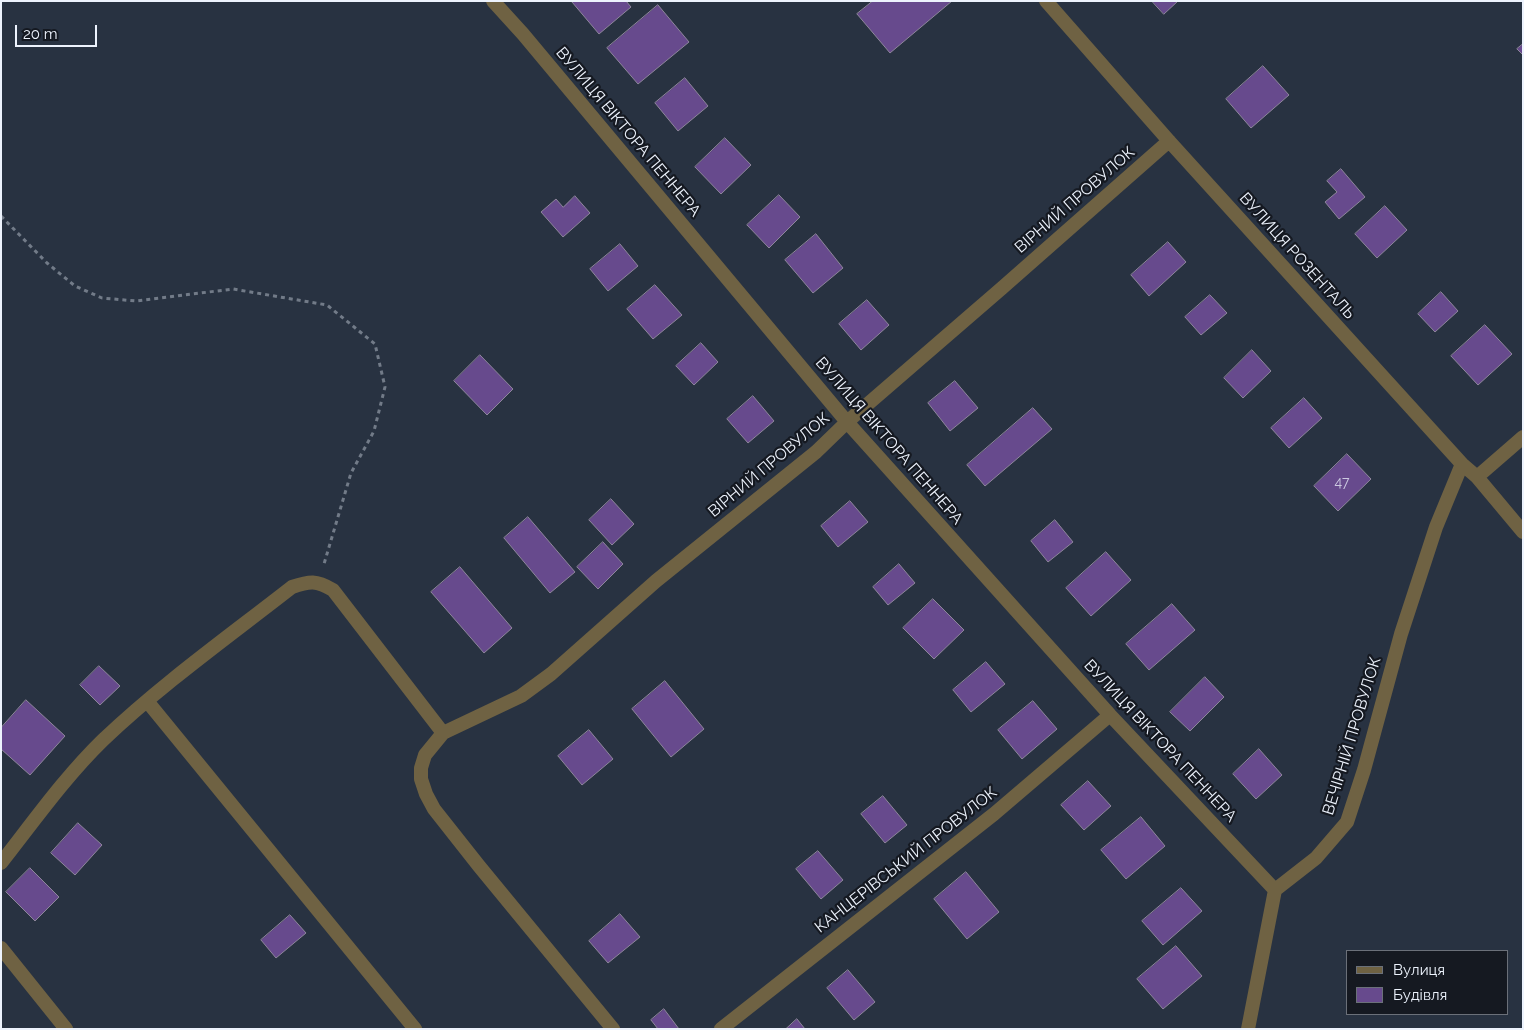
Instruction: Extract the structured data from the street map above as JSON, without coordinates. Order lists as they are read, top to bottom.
{
  "streets": {
    "street": [
      "ВУЛИЦЯ ВІКТОРА ПЕННЕРА",
      "ВІРНИЙ ПРОВУЛОК",
      "ВУЛИЦЯ РОЗЕНТАЛЬ",
      "ВЕЧІРНІЙ ПРОВУЛОК",
      "КАНЦЕРІВСЬКИЙ ПРОВУЛОК"
    ]
  },
  "crossings": [
    ["ВУЛИЦЯ ВІКТОРА ПЕННЕРА", "ВІРНИЙ ПРОВУЛОК"],
    ["ВУЛИЦЯ ВІКТОРА ПЕННЕРА", "ВЕЧІРНІЙ ПРОВУЛОК"],
    ["ВУЛИЦЯ ВІКТОРА ПЕННЕРА", "КАНЦЕРІВСЬКИЙ ПРОВУЛОК"],
    ["ВІРНИЙ ПРОВУЛОК", "ВУЛИЦЯ РОЗЕНТАЛЬ"],
    ["ВУЛИЦЯ РОЗЕНТАЛЬ", "ВЕЧІРНІЙ ПРОВУЛОК"]
  ],
  "house_numbers": ["47"],
  "legend": ["Вулиця", "Будівля"],
  "scale_bar": "20 m"
}
